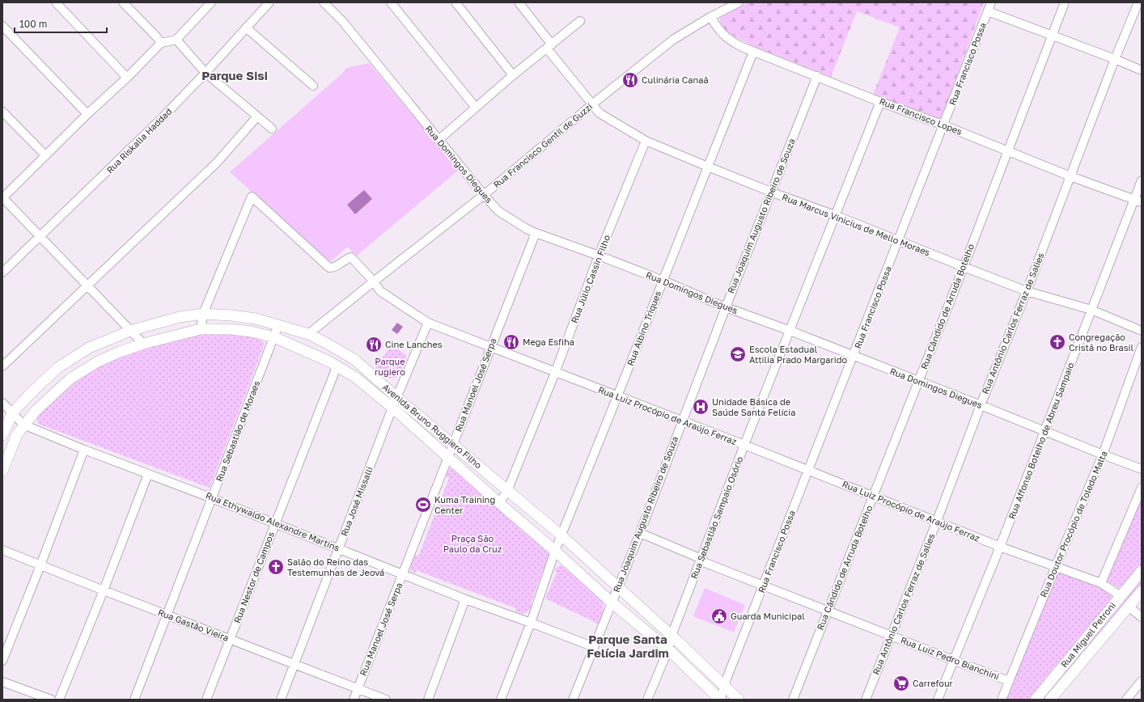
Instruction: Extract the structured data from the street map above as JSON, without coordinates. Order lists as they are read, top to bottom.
{
  "streets": {
    "main road": ["Avenida Bruno Ruggiero Filho", "Rua Miguel Petroni"],
    "street": [
      "Rua Francisco Possa",
      "Rua Francisco Lopes",
      "Rua Riskalla Haddad",
      "Rua Francisco Gentil de Guzzi",
      "Rua Domingos Diegues",
      "Rua Joaquim Augusto Ribeiro de Souza",
      "Rua Marcus Vinicius de Mello Moraes",
      "Rua Júlio Cassin Filho",
      "Rua Cândido de Arruda Botelho",
      "Rua Antônio Carlos Ferraz de Salies",
      "Rua Albino Triques",
      "Rua Manoel José Serpa",
      "Rua Luiz Procópio de Araújo Ferraz",
      "Rua Sebastião de Moraes",
      "Rua Affonso Botelho de Abreu Sampaio",
      "Rua José Missalli",
      "Rua Sebastião Sampaio Osório",
      "Rua Ethywaldo Alexandre Martins",
      "Rua Doutor Procópio de Toledo Malta",
      "Rua Nestor de Campos",
      "Rua Gastão Vieira",
      "Rua Luiz Pedro Bianchini"
    ]
  },
  "crossings": [
    ["Rua Francisco Possa", "Rua Francisco Lopes"],
    ["Rua Francisco Possa", "Rua Domingos Diegues"],
    ["Rua Francisco Possa", "Rua Marcus Vinicius de Mello Moraes"],
    ["Rua Francisco Possa", "Rua Luiz Procópio de Araújo Ferraz"],
    ["Rua Francisco Possa", "Avenida Bruno Ruggiero Filho"],
    ["Rua Francisco Possa", "Rua Luiz Pedro Bianchini"],
    ["Rua Francisco Lopes", "Rua Francisco Gentil de Guzzi"],
    ["Rua Francisco Lopes", "Rua Joaquim Augusto Ribeiro de Souza"],
    ["Rua Francisco Lopes", "Rua Cândido de Arruda Botelho"],
    ["Rua Francisco Lopes", "Rua Antônio Carlos Ferraz de Salies"],
    ["Rua Francisco Lopes", "Rua Albino Triques"],
    ["Rua Francisco Lopes", "Rua Affonso Botelho de Abreu Sampaio"],
    ["Rua Francisco Lopes", "Rua Sebastião Sampaio Osório"],
    ["Rua Francisco Gentil de Guzzi", "Rua Domingos Diegues"],
    ["Rua Francisco Gentil de Guzzi", "Rua Marcus Vinicius de Mello Moraes"],
    ["Rua Francisco Gentil de Guzzi", "Rua Luiz Procópio de Araújo Ferraz"],
    ["Rua Francisco Gentil de Guzzi", "Avenida Bruno Ruggiero Filho"],
    ["Rua Domingos Diegues", "Rua Joaquim Augusto Ribeiro de Souza"],
    ["Rua Domingos Diegues", "Rua Júlio Cassin Filho"],
    ["Rua Domingos Diegues", "Rua Cândido de Arruda Botelho"],
    ["Rua Domingos Diegues", "Rua Antônio Carlos Ferraz de Salies"],
    ["Rua Domingos Diegues", "Rua Albino Triques"],
    ["Rua Domingos Diegues", "Rua Manoel José Serpa"],
    ["Rua Domingos Diegues", "Rua Affonso Botelho de Abreu Sampaio"],
    ["Rua Domingos Diegues", "Rua Sebastião Sampaio Osório"],
    ["Rua Domingos Diegues", "Rua Doutor Procópio de Toledo Malta"],
    ["Rua Joaquim Augusto Ribeiro de Souza", "Rua Marcus Vinicius de Mello Moraes"],
    ["Rua Joaquim Augusto Ribeiro de Souza", "Rua Luiz Procópio de Araújo Ferraz"],
    ["Rua Joaquim Augusto Ribeiro de Souza", "Avenida Bruno Ruggiero Filho"],
    ["Rua Joaquim Augusto Ribeiro de Souza", "Rua Ethywaldo Alexandre Martins"],
    ["Rua Joaquim Augusto Ribeiro de Souza", "Rua Luiz Pedro Bianchini"],
    ["Rua Marcus Vinicius de Mello Moraes", "Rua Júlio Cassin Filho"],
    ["Rua Marcus Vinicius de Mello Moraes", "Rua Cândido de Arruda Botelho"],
    ["Rua Marcus Vinicius de Mello Moraes", "Rua Antônio Carlos Ferraz de Salies"],
    ["Rua Marcus Vinicius de Mello Moraes", "Rua Albino Triques"],
    ["Rua Marcus Vinicius de Mello Moraes", "Rua Affonso Botelho de Abreu Sampaio"],
    ["Rua Marcus Vinicius de Mello Moraes", "Rua Sebastião Sampaio Osório"],
    ["Rua Júlio Cassin Filho", "Rua Luiz Procópio de Araújo Ferraz"],
    ["Rua Júlio Cassin Filho", "Avenida Bruno Ruggiero Filho"],
    ["Rua Cândido de Arruda Botelho", "Rua Luiz Procópio de Araújo Ferraz"],
    ["Rua Cândido de Arruda Botelho", "Rua Luiz Pedro Bianchini"],
    ["Rua Antônio Carlos Ferraz de Salies", "Rua Luiz Procópio de Araújo Ferraz"],
    ["Rua Antônio Carlos Ferraz de Salies", "Rua Luiz Pedro Bianchini"],
    ["Rua Albino Triques", "Rua Luiz Procópio de Araújo Ferraz"],
    ["Rua Albino Triques", "Avenida Bruno Ruggiero Filho"],
    ["Rua Albino Triques", "Rua Ethywaldo Alexandre Martins"],
    ["Rua Manoel José Serpa", "Rua Luiz Procópio de Araújo Ferraz"],
    ["Rua Manoel José Serpa", "Avenida Bruno Ruggiero Filho"],
    ["Rua Manoel José Serpa", "Rua Ethywaldo Alexandre Martins"],
    ["Rua Manoel José Serpa", "Rua Gastão Vieira"],
    ["Rua Luiz Procópio de Araújo Ferraz", "Avenida Bruno Ruggiero Filho"],
    ["Rua Luiz Procópio de Araújo Ferraz", "Rua Affonso Botelho de Abreu Sampaio"],
    ["Rua Luiz Procópio de Araújo Ferraz", "Rua José Missalli"],
    ["Rua Luiz Procópio de Araújo Ferraz", "Rua Sebastião Sampaio Osório"],
    ["Rua Luiz Procópio de Araújo Ferraz", "Rua Doutor Procópio de Toledo Malta"],
    ["Rua Luiz Procópio de Araújo Ferraz", "Rua Miguel Petroni"],
    ["Avenida Bruno Ruggiero Filho", "Rua Sebastião de Moraes"],
    ["Avenida Bruno Ruggiero Filho", "Rua José Missalli"],
    ["Avenida Bruno Ruggiero Filho", "Rua Sebastião Sampaio Osório"],
    ["Avenida Bruno Ruggiero Filho", "Rua Ethywaldo Alexandre Martins"],
    ["Avenida Bruno Ruggiero Filho", "Rua Nestor de Campos"],
    ["Rua Sebastião de Moraes", "Rua Ethywaldo Alexandre Martins"],
    ["Rua Sebastião de Moraes", "Rua Gastão Vieira"],
    ["Rua Affonso Botelho de Abreu Sampaio", "Rua Luiz Pedro Bianchini"],
    ["Rua José Missalli", "Rua Ethywaldo Alexandre Martins"],
    ["Rua José Missalli", "Rua Gastão Vieira"],
    ["Rua Sebastião Sampaio Osório", "Rua Luiz Pedro Bianchini"],
    ["Rua Ethywaldo Alexandre Martins", "Rua Nestor de Campos"],
    ["Rua Doutor Procópio de Toledo Malta", "Rua Luiz Pedro Bianchini"],
    ["Rua Nestor de Campos", "Rua Gastão Vieira"]
  ],
  "districts": ["Parque Sisi", "Parque Santa Felícia Jardim"],
  "parks": ["Parque rugiero", "Praça São Paulo da Cruz"],
  "places": {
    "restaurant": ["Culinária Canaã", "Mega Esfiha", "Cine Lanches"],
    "church": ["Congregação Cristã no Brasil", "Salão do Reino das Testemunhas de Jeová"],
    "school or university": ["Escola Estadual Attilia Prado Margarido"],
    "hospital": ["Unidade Básica de Saúde Santa Felícia"],
    "sports": ["Kuma Training Center"],
    "public building": ["Guarda Municipal"],
    "supermarket": ["Carrefour"]
  },
  "scale_bar": "100 m"
}
